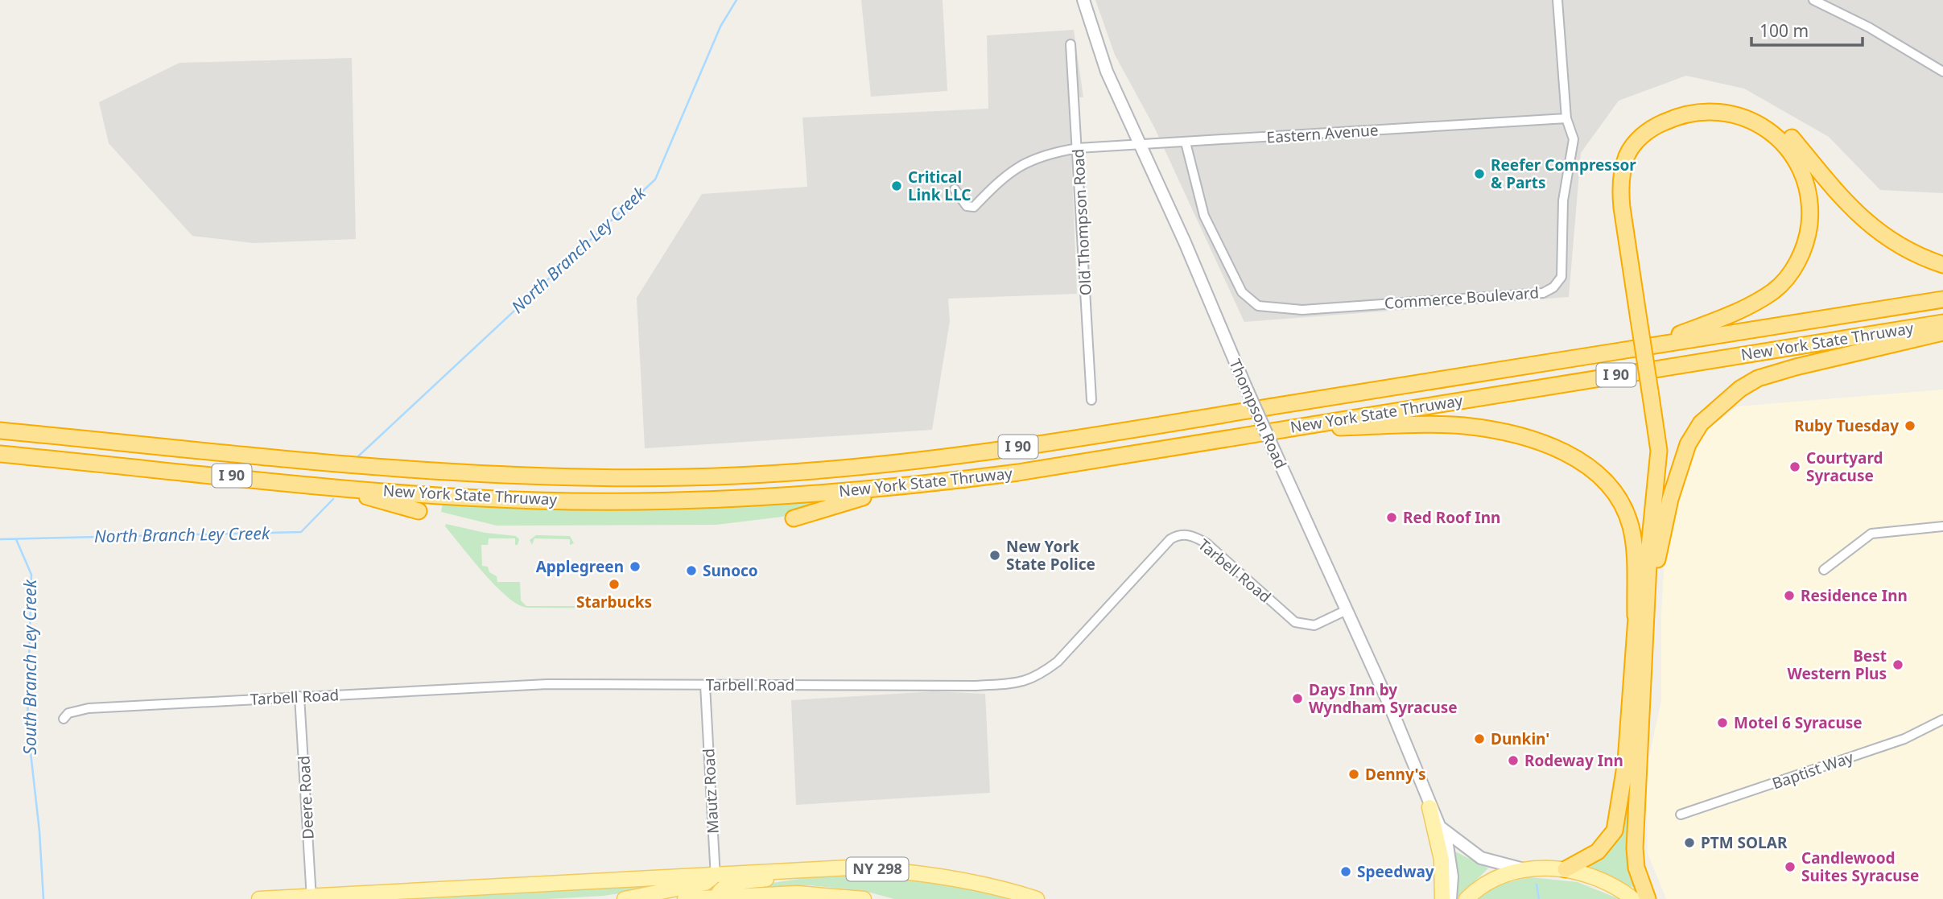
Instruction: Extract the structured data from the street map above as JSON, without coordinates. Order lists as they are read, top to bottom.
{
  "streets": {
    "highway": ["New York State Thruway", "I 90"],
    "main road": ["NY 298"],
    "street": [
      "Eastern Avenue",
      "Old Thompson Road",
      "Commerce Boulevard",
      "Thompson Road",
      "Tarbell Road",
      "Baptist Way",
      "Mautz Road",
      "Deere Road"
    ]
  },
  "crossings": [
    ["Eastern Avenue", "Old Thompson Road"],
    ["Eastern Avenue", "Commerce Boulevard"],
    ["Eastern Avenue", "Thompson Road"],
    ["Thompson Road", "Tarbell Road"],
    ["Tarbell Road", "Mautz Road"],
    ["Tarbell Road", "Deere Road"],
    ["Mautz Road", "NY 298"],
    ["Deere Road", "NY 298"]
  ],
  "water": ["North Branch Ley Creek", "South Branch Ley Creek"],
  "places": [
    "Reefer Compressor & Parts",
    "Critical Link LLC",
    "Ruby Tuesday",
    "Courtyard Syracuse",
    "Red Roof Inn",
    "New York State Police",
    "Applegreen",
    "Sunoco",
    "Starbucks",
    "Residence Inn",
    "Best Western Plus",
    "Days Inn by Wyndham Syracuse",
    "Motel 6 Syracuse",
    "Dunkin'",
    "Rodeway Inn",
    "Denny's",
    "PTM SOLAR",
    "Candlewood Suites Syracuse",
    "Speedway"
  ],
  "scale_bar": "100 m"
}
